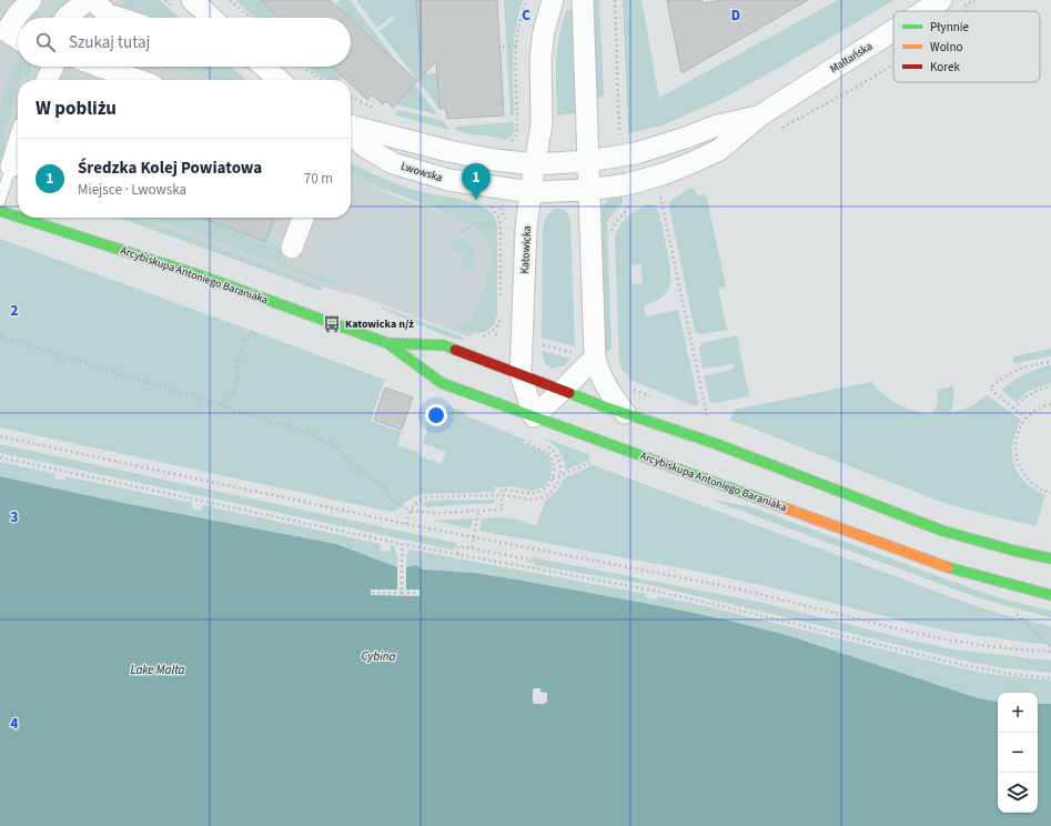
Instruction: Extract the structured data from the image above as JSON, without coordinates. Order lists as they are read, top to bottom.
{
  "streets": {
    "street": [
      "Maltańska",
      "Lwowska",
      "Katowicka",
      "Arcybiskupa Antoniego Baraniaka"
    ]
  },
  "crossings": [
    ["Maltańska", "Lwowska"],
    ["Lwowska", "Katowicka"],
    ["Katowicka", "Arcybiskupa Antoniego Baraniaka"]
  ],
  "water": ["Cybina", "Lake Malta"],
  "places": {
    "bus stop": ["Katowicka n/ż"]
  },
  "legend": ["Płynnie", "Wolno", "Korek"],
  "page": {
    "search": "Szukaj tutaj",
    "heading": "W pobliżu",
    "list": [
      {
        "mark": "1",
        "name": "Średzka Kolej Powiatowa",
        "note": "Miejsce · Lwowska",
        "value": "70 m"
      }
    ],
    "pins": "1",
    "map_buttons": ["+", "−"]
  },
  "grid": {
    "columns": ["C", "D"],
    "rows": ["2", "3", "4"]
  }
}
